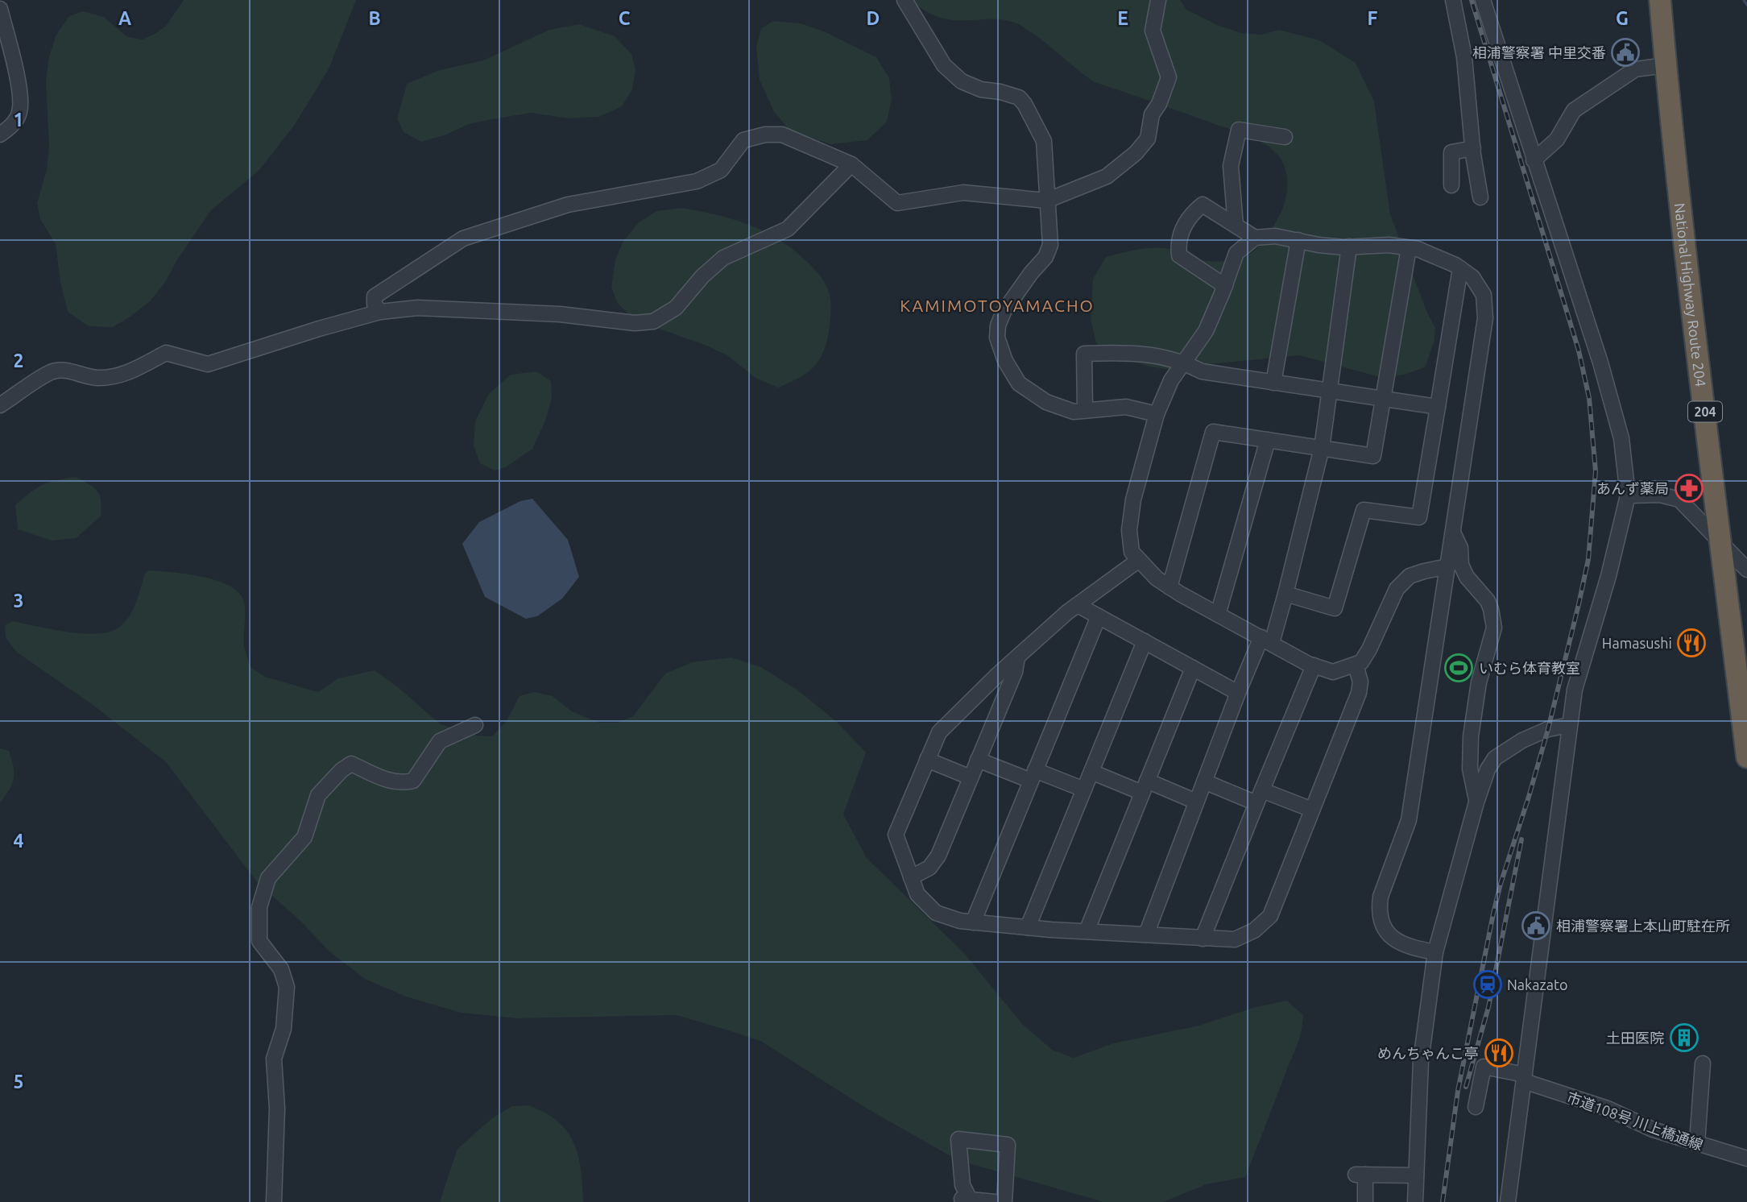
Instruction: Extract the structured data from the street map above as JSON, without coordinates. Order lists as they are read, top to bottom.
{
  "streets": {
    "highway": ["National Highway Route 204", "204"],
    "street": ["市道108号 川上橋通線"]
  },
  "districts": ["KAMIMOTOYAMACHO"],
  "places": {
    "public building": ["相浦警察署 中里交番", "相浦警察署上本山町駐在所"],
    "pharmacy": ["あんず薬局"],
    "restaurant": ["Hamasushi", "めんちゃんこ亭"],
    "sports": ["いむら体育教室"],
    "station": ["Nakazato"],
    "building": ["土田医院"]
  },
  "grid": {
    "columns": [
      "A",
      "B",
      "C",
      "D",
      "E",
      "F",
      "G"
    ],
    "rows": [
      "1",
      "2",
      "3",
      "4",
      "5"
    ]
  }
}
